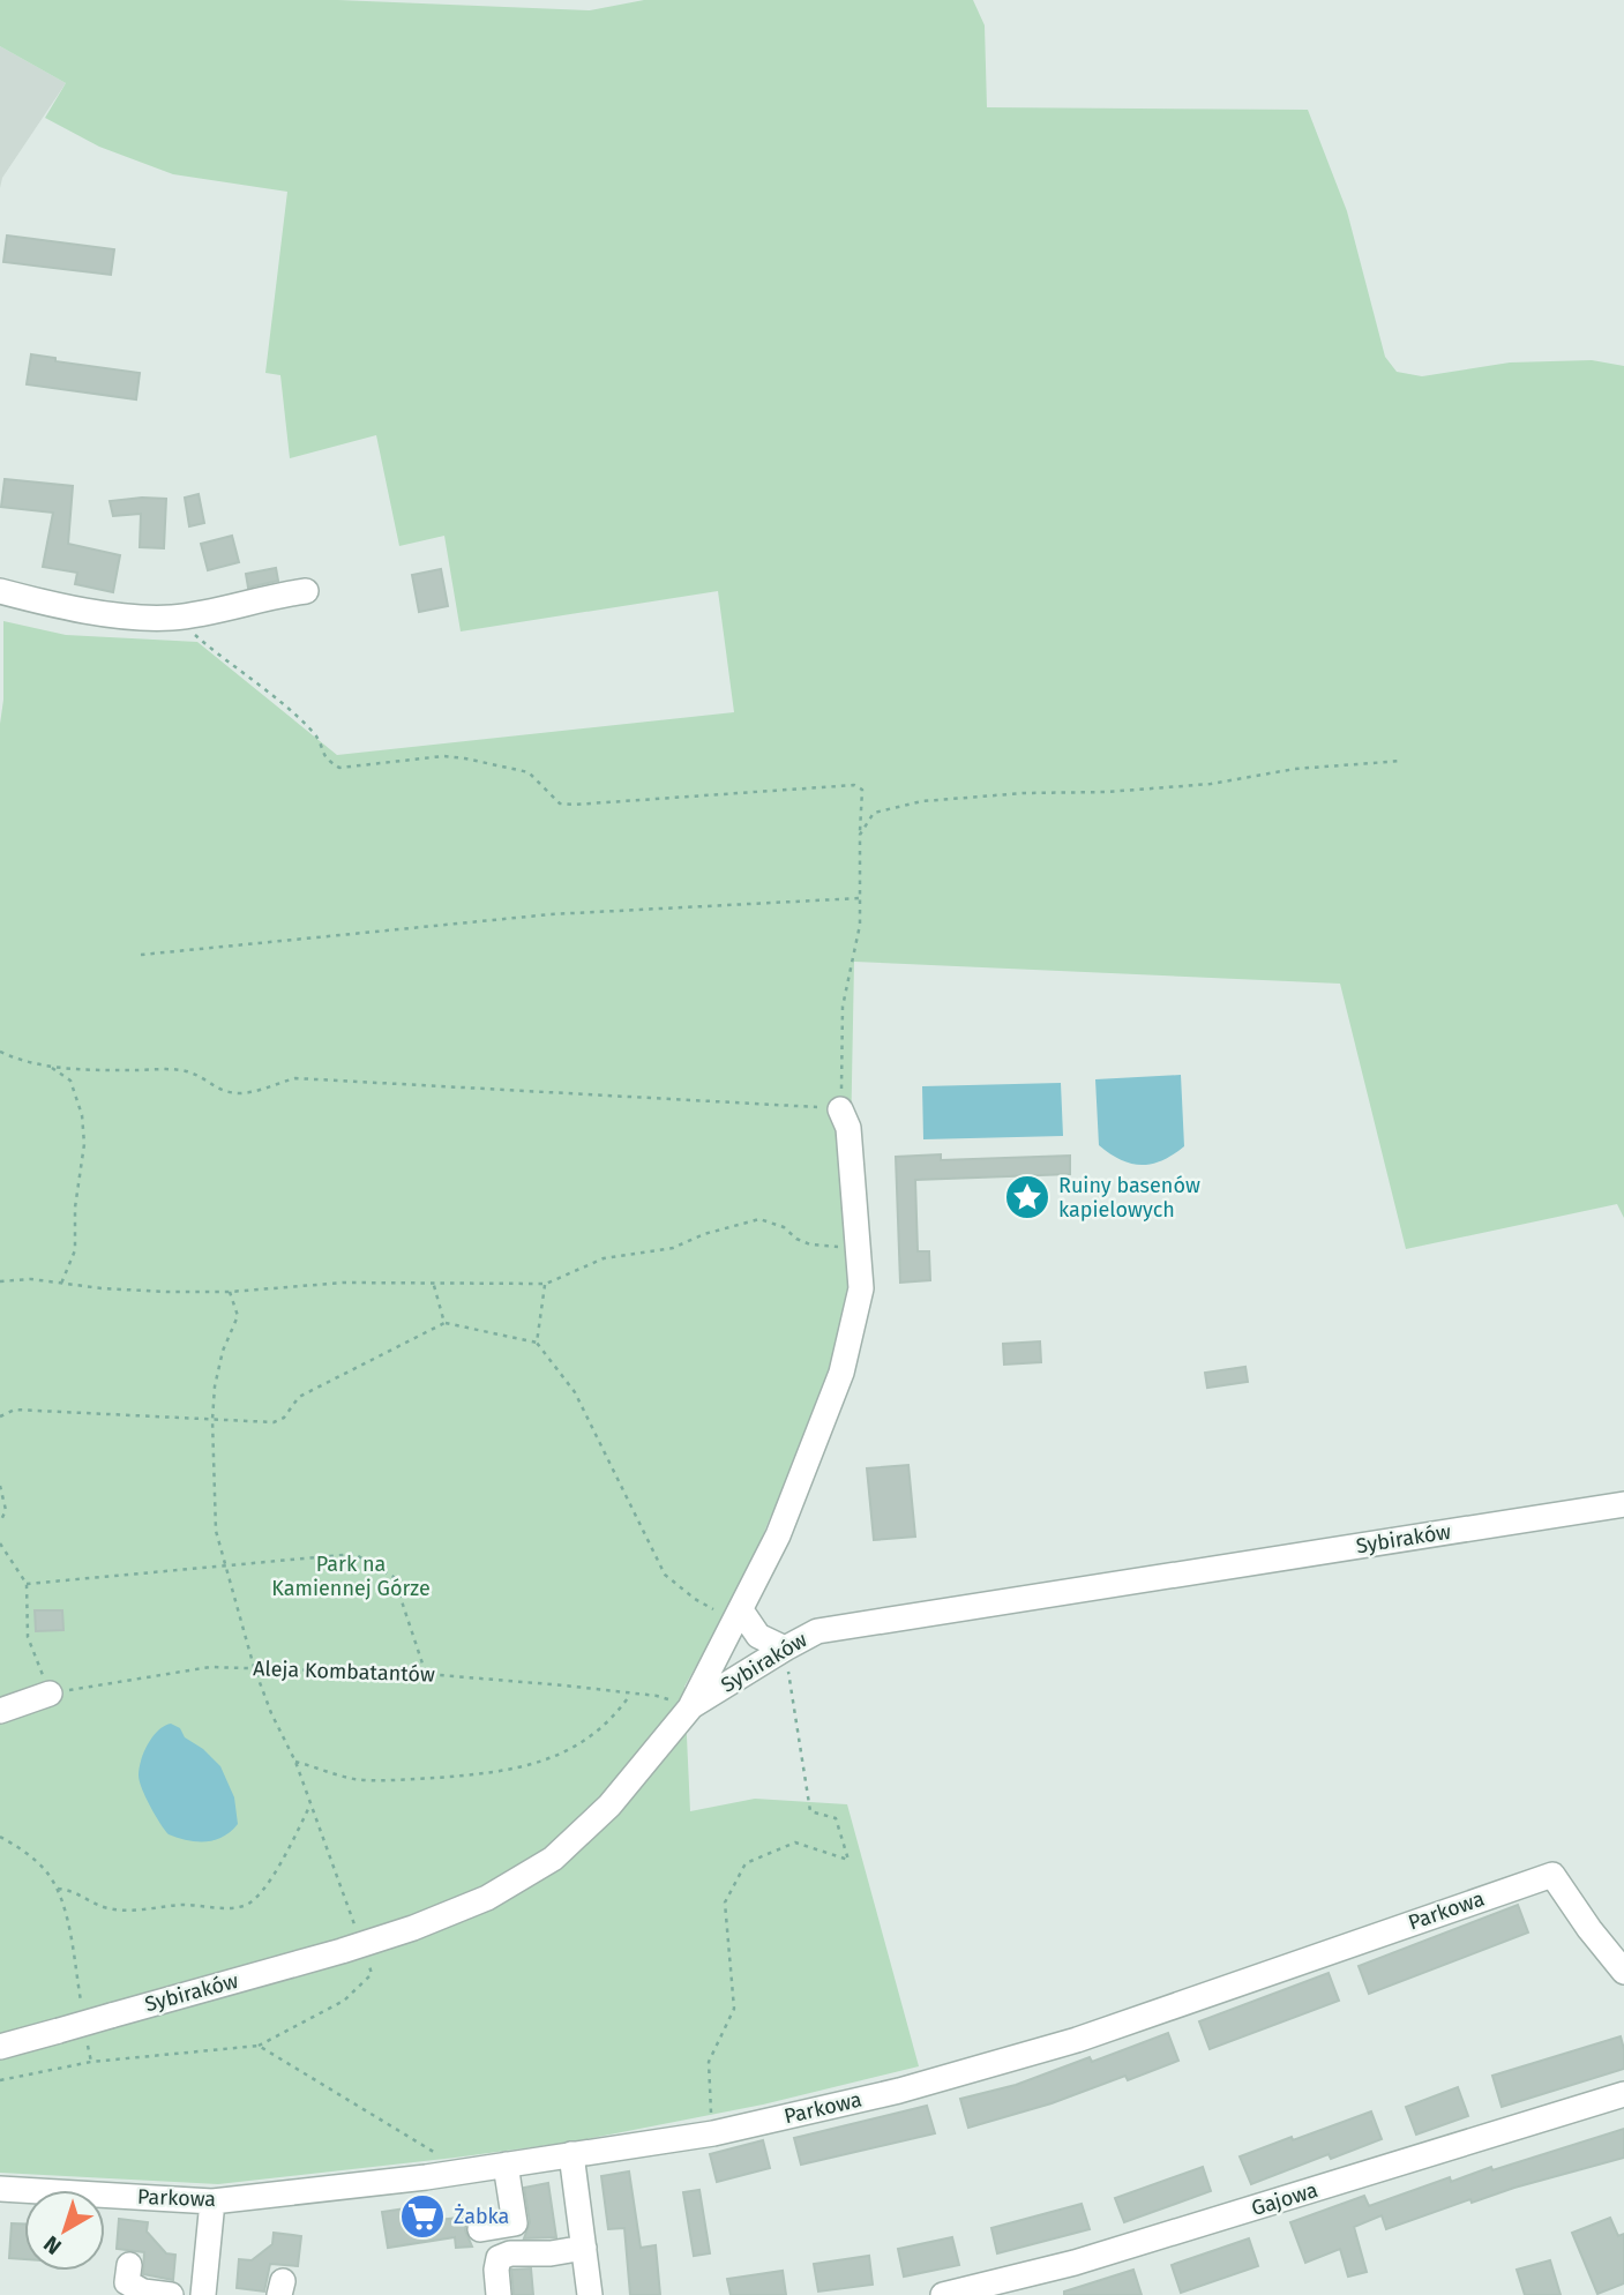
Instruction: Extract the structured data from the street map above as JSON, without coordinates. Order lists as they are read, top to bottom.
{
  "streets": {
    "street": ["Sybiraków", "Parkowa", "Gajowa"],
    "path": ["Aleja Kombatantów"]
  },
  "crossings": [
    ["Sybiraków", "Aleja Kombatantów"]
  ],
  "parks": ["Park na Kamiennej Górze"],
  "places": {
    "place": ["Ruiny basenów kapielowych"],
    "supermarket": ["Żabka"]
  },
  "north": "bottom left"
}
